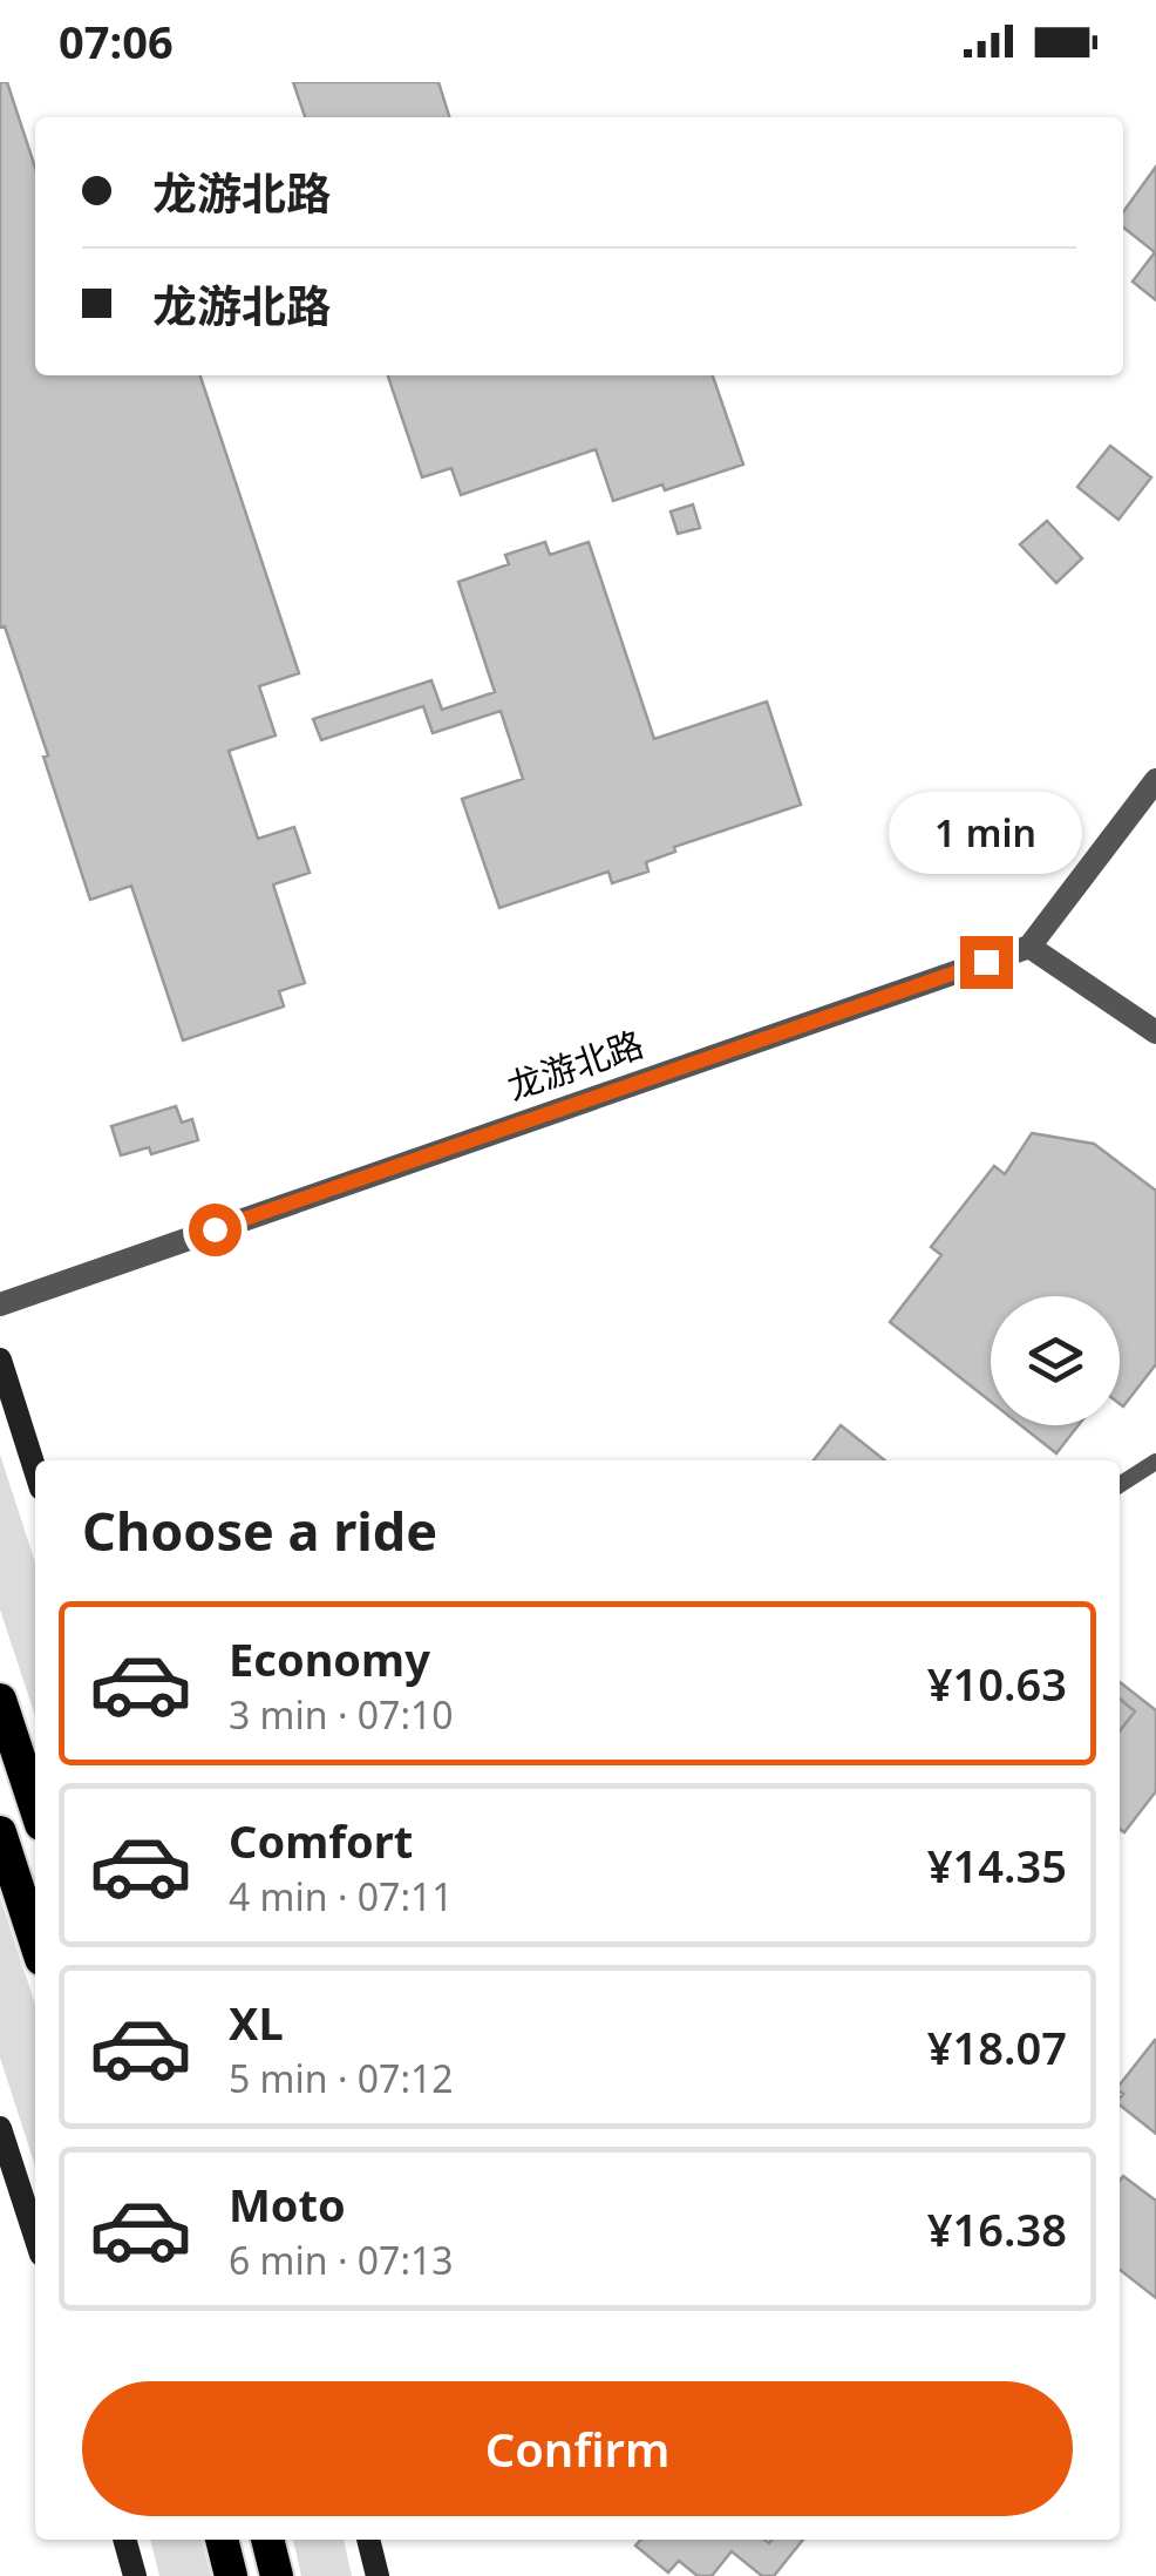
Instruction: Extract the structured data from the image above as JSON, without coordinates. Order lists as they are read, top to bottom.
{
  "streets": {
    "street": ["龙游北路"]
  },
  "page": {
    "status": "07:06",
    "banner": ["龙游北路", "龙游北路"],
    "bubble": "1 min",
    "heading": "Choose a ride",
    "list": [
      {
        "name": "Economy",
        "note": "3 min · 07:10",
        "value": "¥10.63"
      },
      {
        "name": "Comfort",
        "note": "4 min · 07:11",
        "value": "¥14.35"
      },
      {
        "name": "XL",
        "note": "5 min · 07:12",
        "value": "¥18.07"
      },
      {
        "name": "Moto",
        "note": "6 min · 07:13",
        "value": "¥16.38"
      }
    ],
    "buttons": "Confirm"
  }
}
